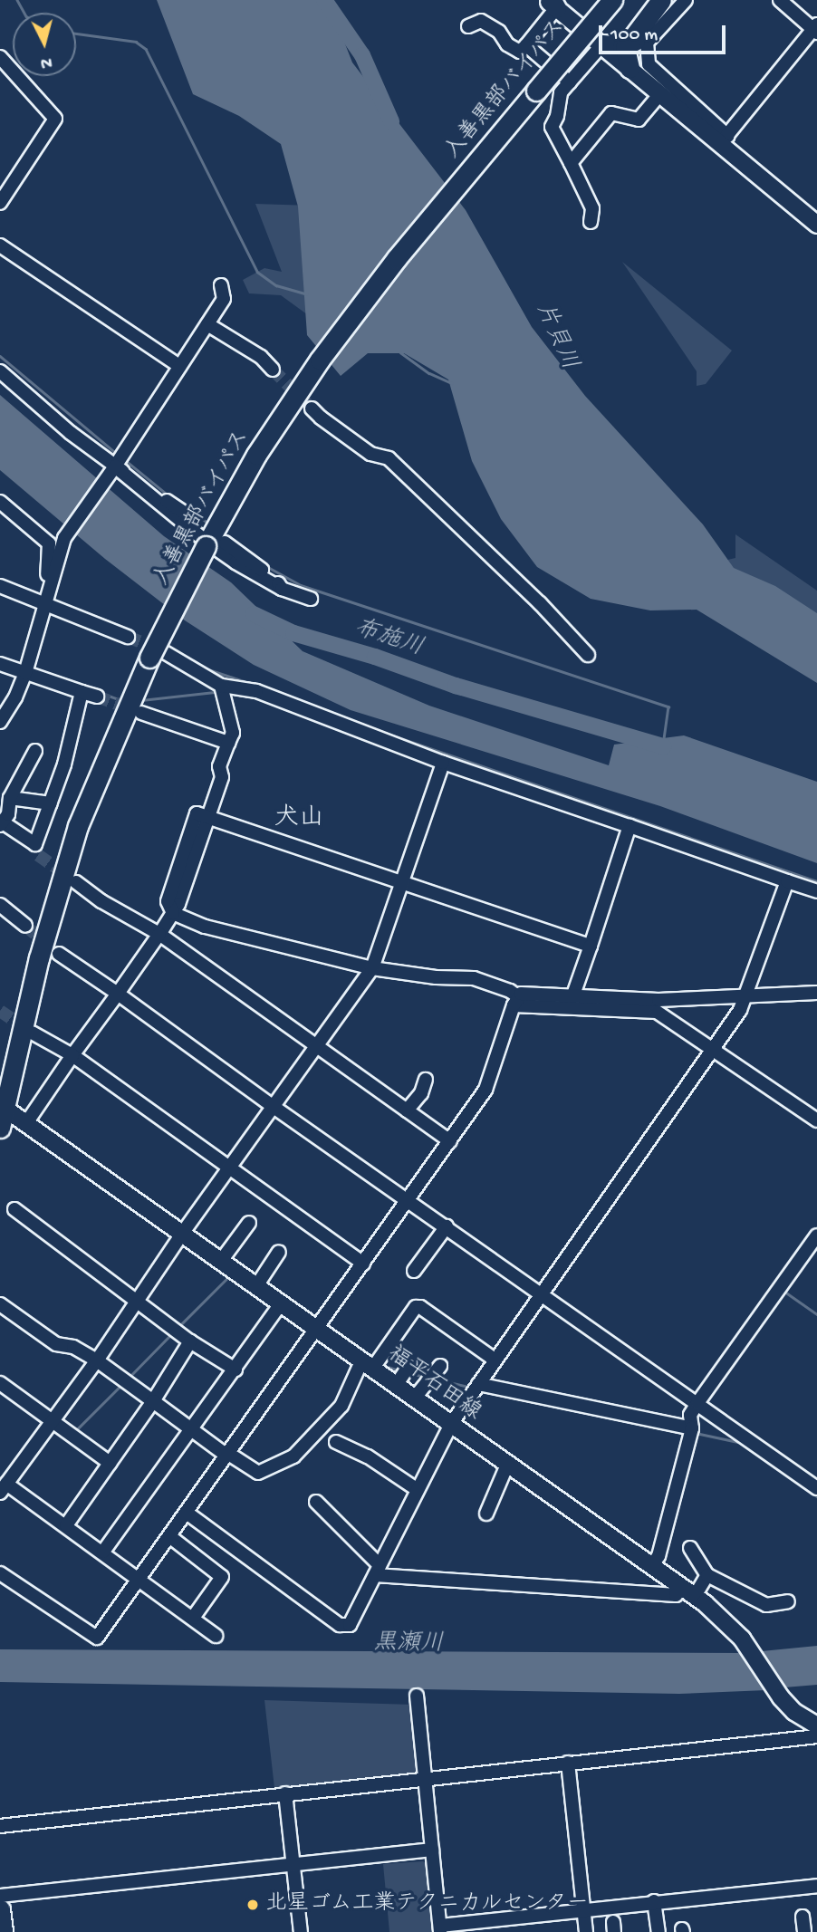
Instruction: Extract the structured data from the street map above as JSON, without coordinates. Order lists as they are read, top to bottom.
{
  "streets": {
    "highway": ["入善黒部バイパス"],
    "main road": ["福平石田線"]
  },
  "crossings": [
    ["入善黒部バイパス", "福平石田線"]
  ],
  "districts": ["犬山"],
  "water": ["片貝川", "布施川", "黒瀬川"],
  "places": ["北星ゴム工業テクニカルセンター"],
  "scale_bar": "100 m",
  "north": "bottom"
}
